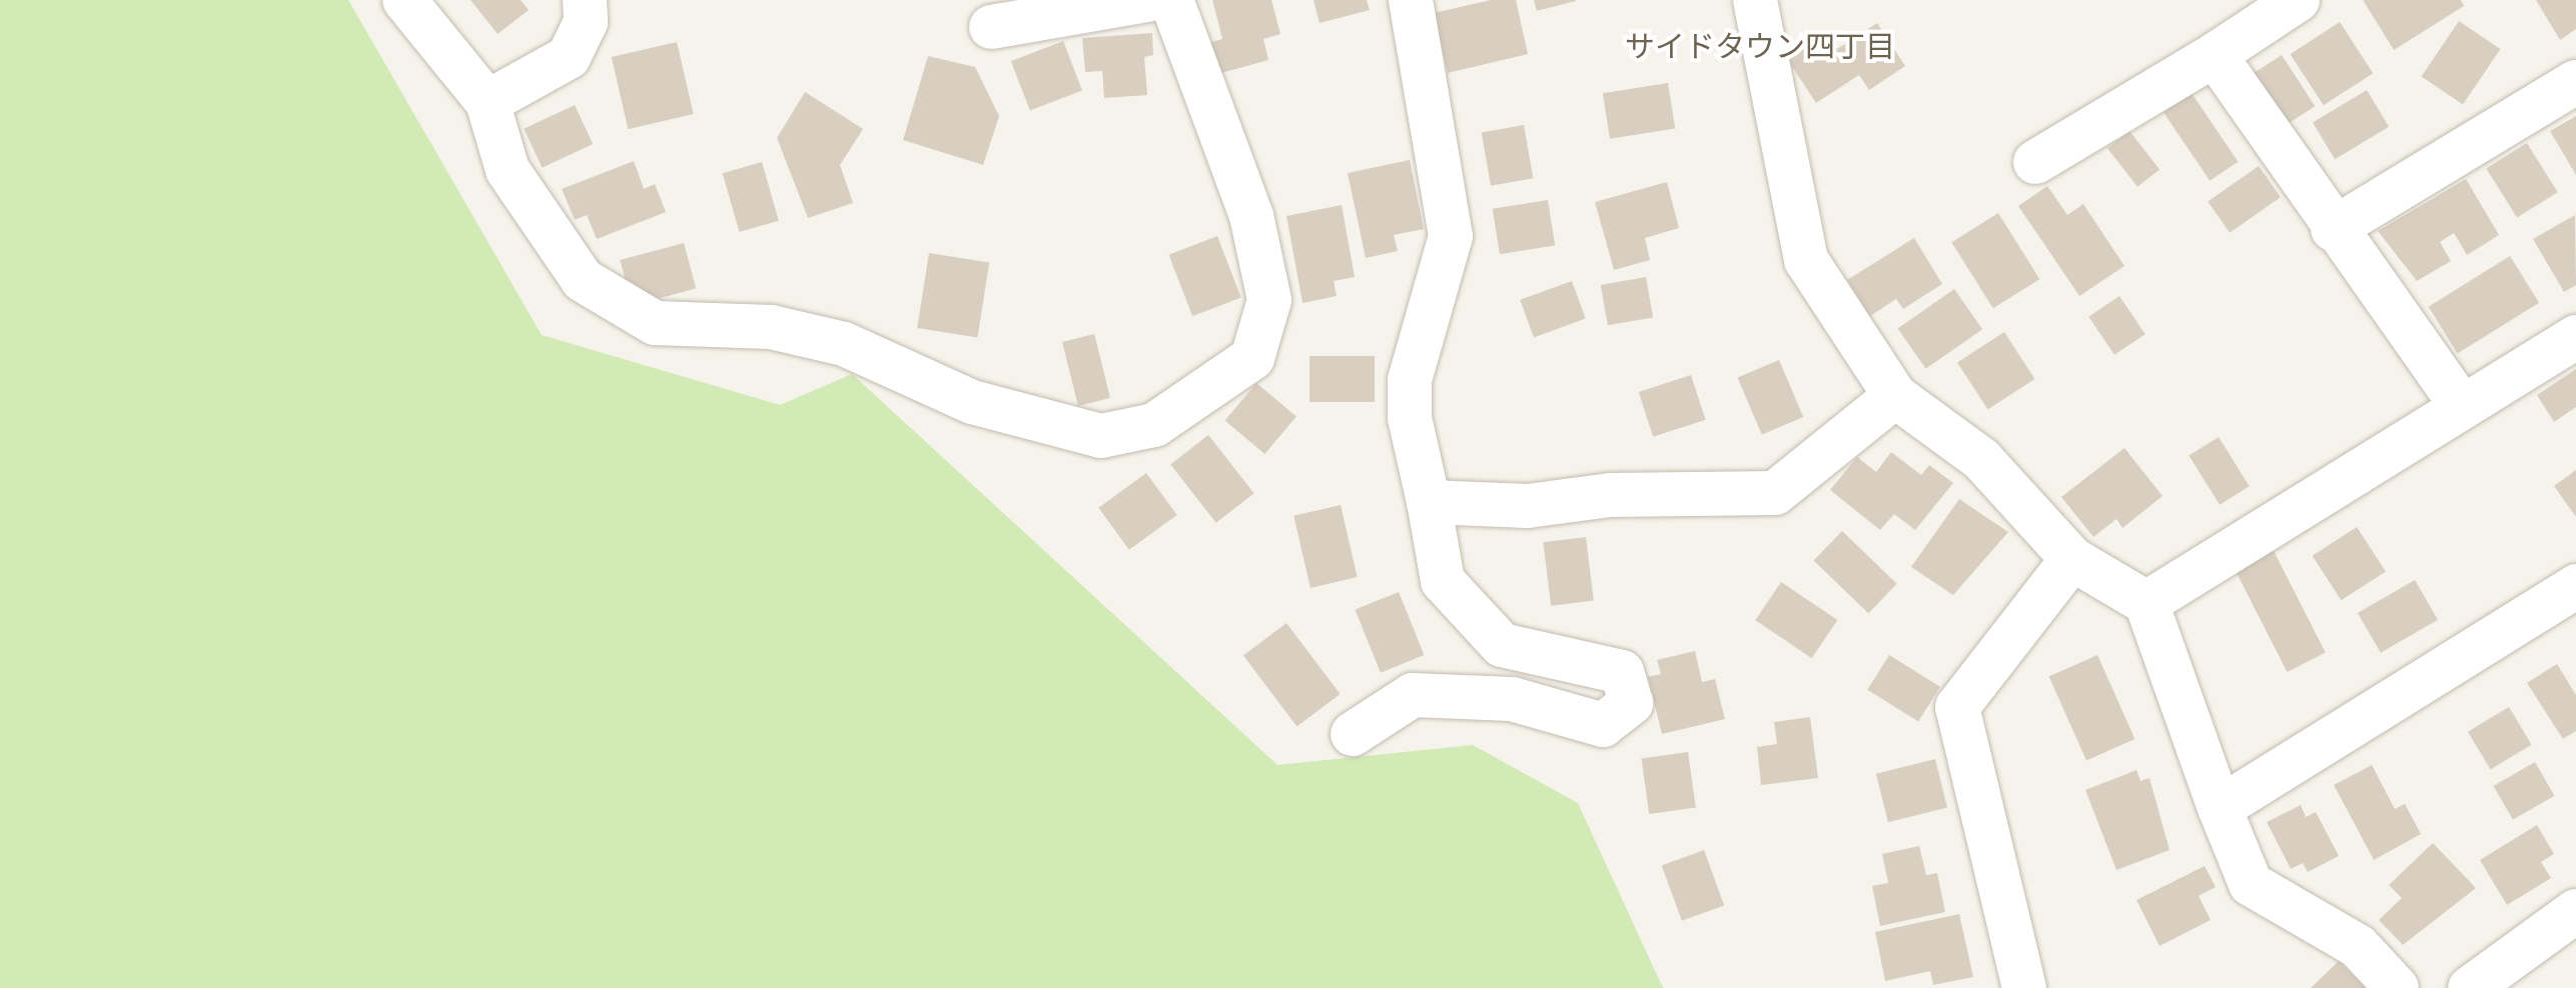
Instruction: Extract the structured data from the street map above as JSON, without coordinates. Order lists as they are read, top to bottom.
{
  "districts": ["サイドタウン四丁目"]
}
